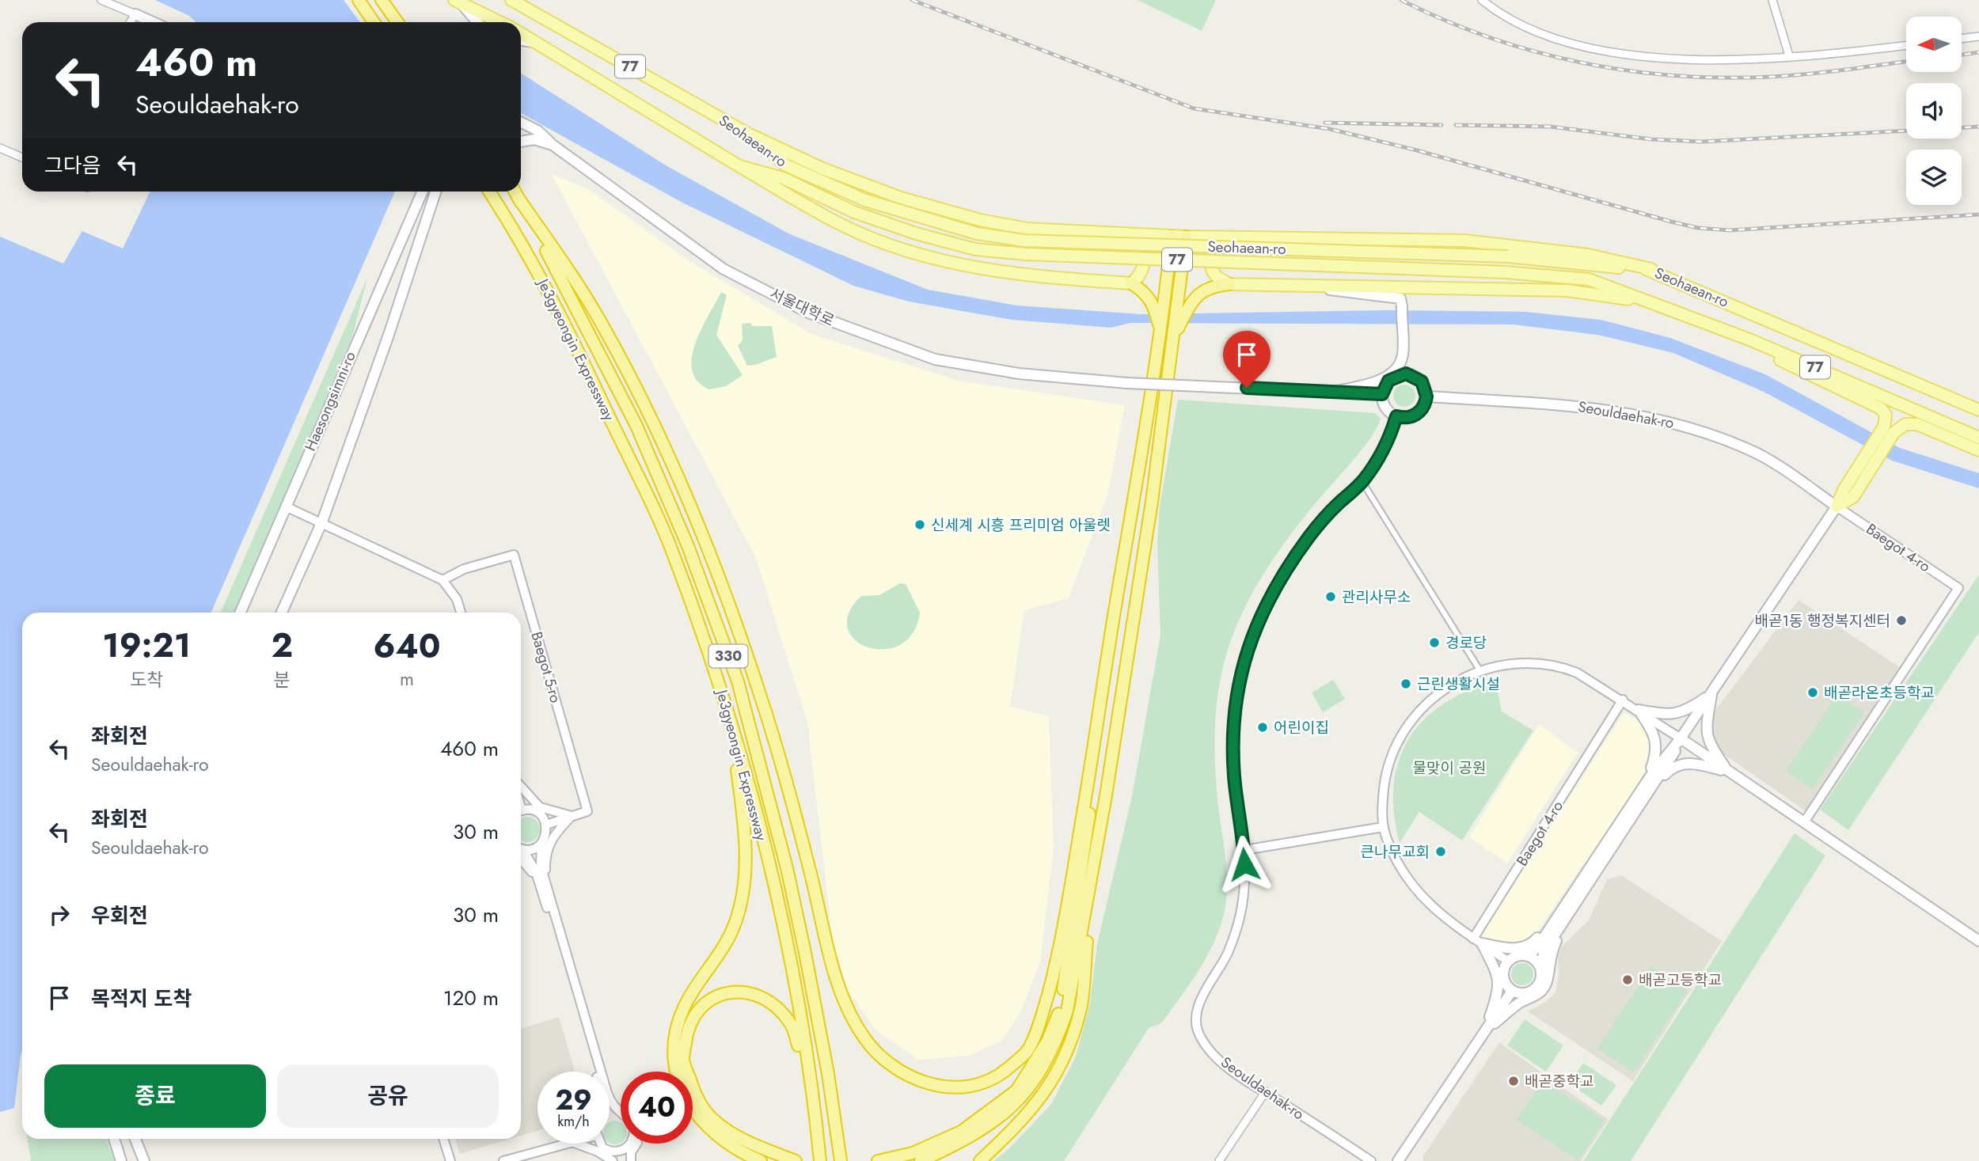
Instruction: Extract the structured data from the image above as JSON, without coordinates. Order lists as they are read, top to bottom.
{
  "streets": {
    "highway": ["Je3gyeongin Expressway", "330"],
    "main road": [
      "77",
      "Seohaean-ro",
      "서울대학로",
      "Haesongsimni-ro",
      "Seouldaehak-ro"
    ],
    "street": ["Baegot 4-ro", "Baegot 5-ro"]
  },
  "crossings": [
    ["서울대학로", "Seouldaehak-ro"],
    ["Seouldaehak-ro", "Baegot 4-ro"]
  ],
  "parks": ["물맞이 공원"],
  "places": [
    "신세계 시흥 프리미엄 아울렛",
    "관리사무소",
    "배곧1동 행정복지센터",
    "경로당",
    "근린생활시설",
    "배곧라온초등학교",
    "어린이집",
    "큰나무교회",
    "배곧고등학교",
    "배곧중학교"
  ],
  "north": "left",
  "page": {
    "turn": ["460 m", "Seouldaehak-ro"],
    "then": "그다음",
    "eta": [
      "19:21",
      "도착",
      "2",
      "분",
      "640",
      "m"
    ],
    "list": [
      {
        "name": "좌회전",
        "note": "Seouldaehak-ro",
        "value": "460 m"
      },
      {
        "name": "좌회전",
        "note": "Seouldaehak-ro",
        "value": "30 m"
      },
      {
        "name": "우회전",
        "value": "30 m"
      },
      {
        "name": "목적지 도착",
        "value": "120 m"
      }
    ],
    "buttons": ["종료", "공유"],
    "speed": "29 km/h",
    "limit": "40"
  }
}
